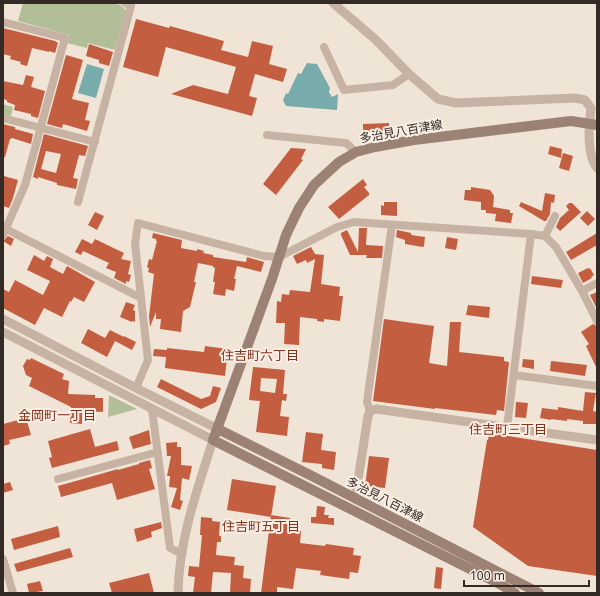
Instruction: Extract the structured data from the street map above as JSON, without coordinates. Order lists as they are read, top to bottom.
{
  "streets": {
    "main road": ["多治見八百津線"]
  },
  "districts": [
    "住吉町六丁目",
    "金岡町一丁目",
    "住吉町三丁目",
    "住吉町五丁目"
  ],
  "scale_bar": "100 m"
}
